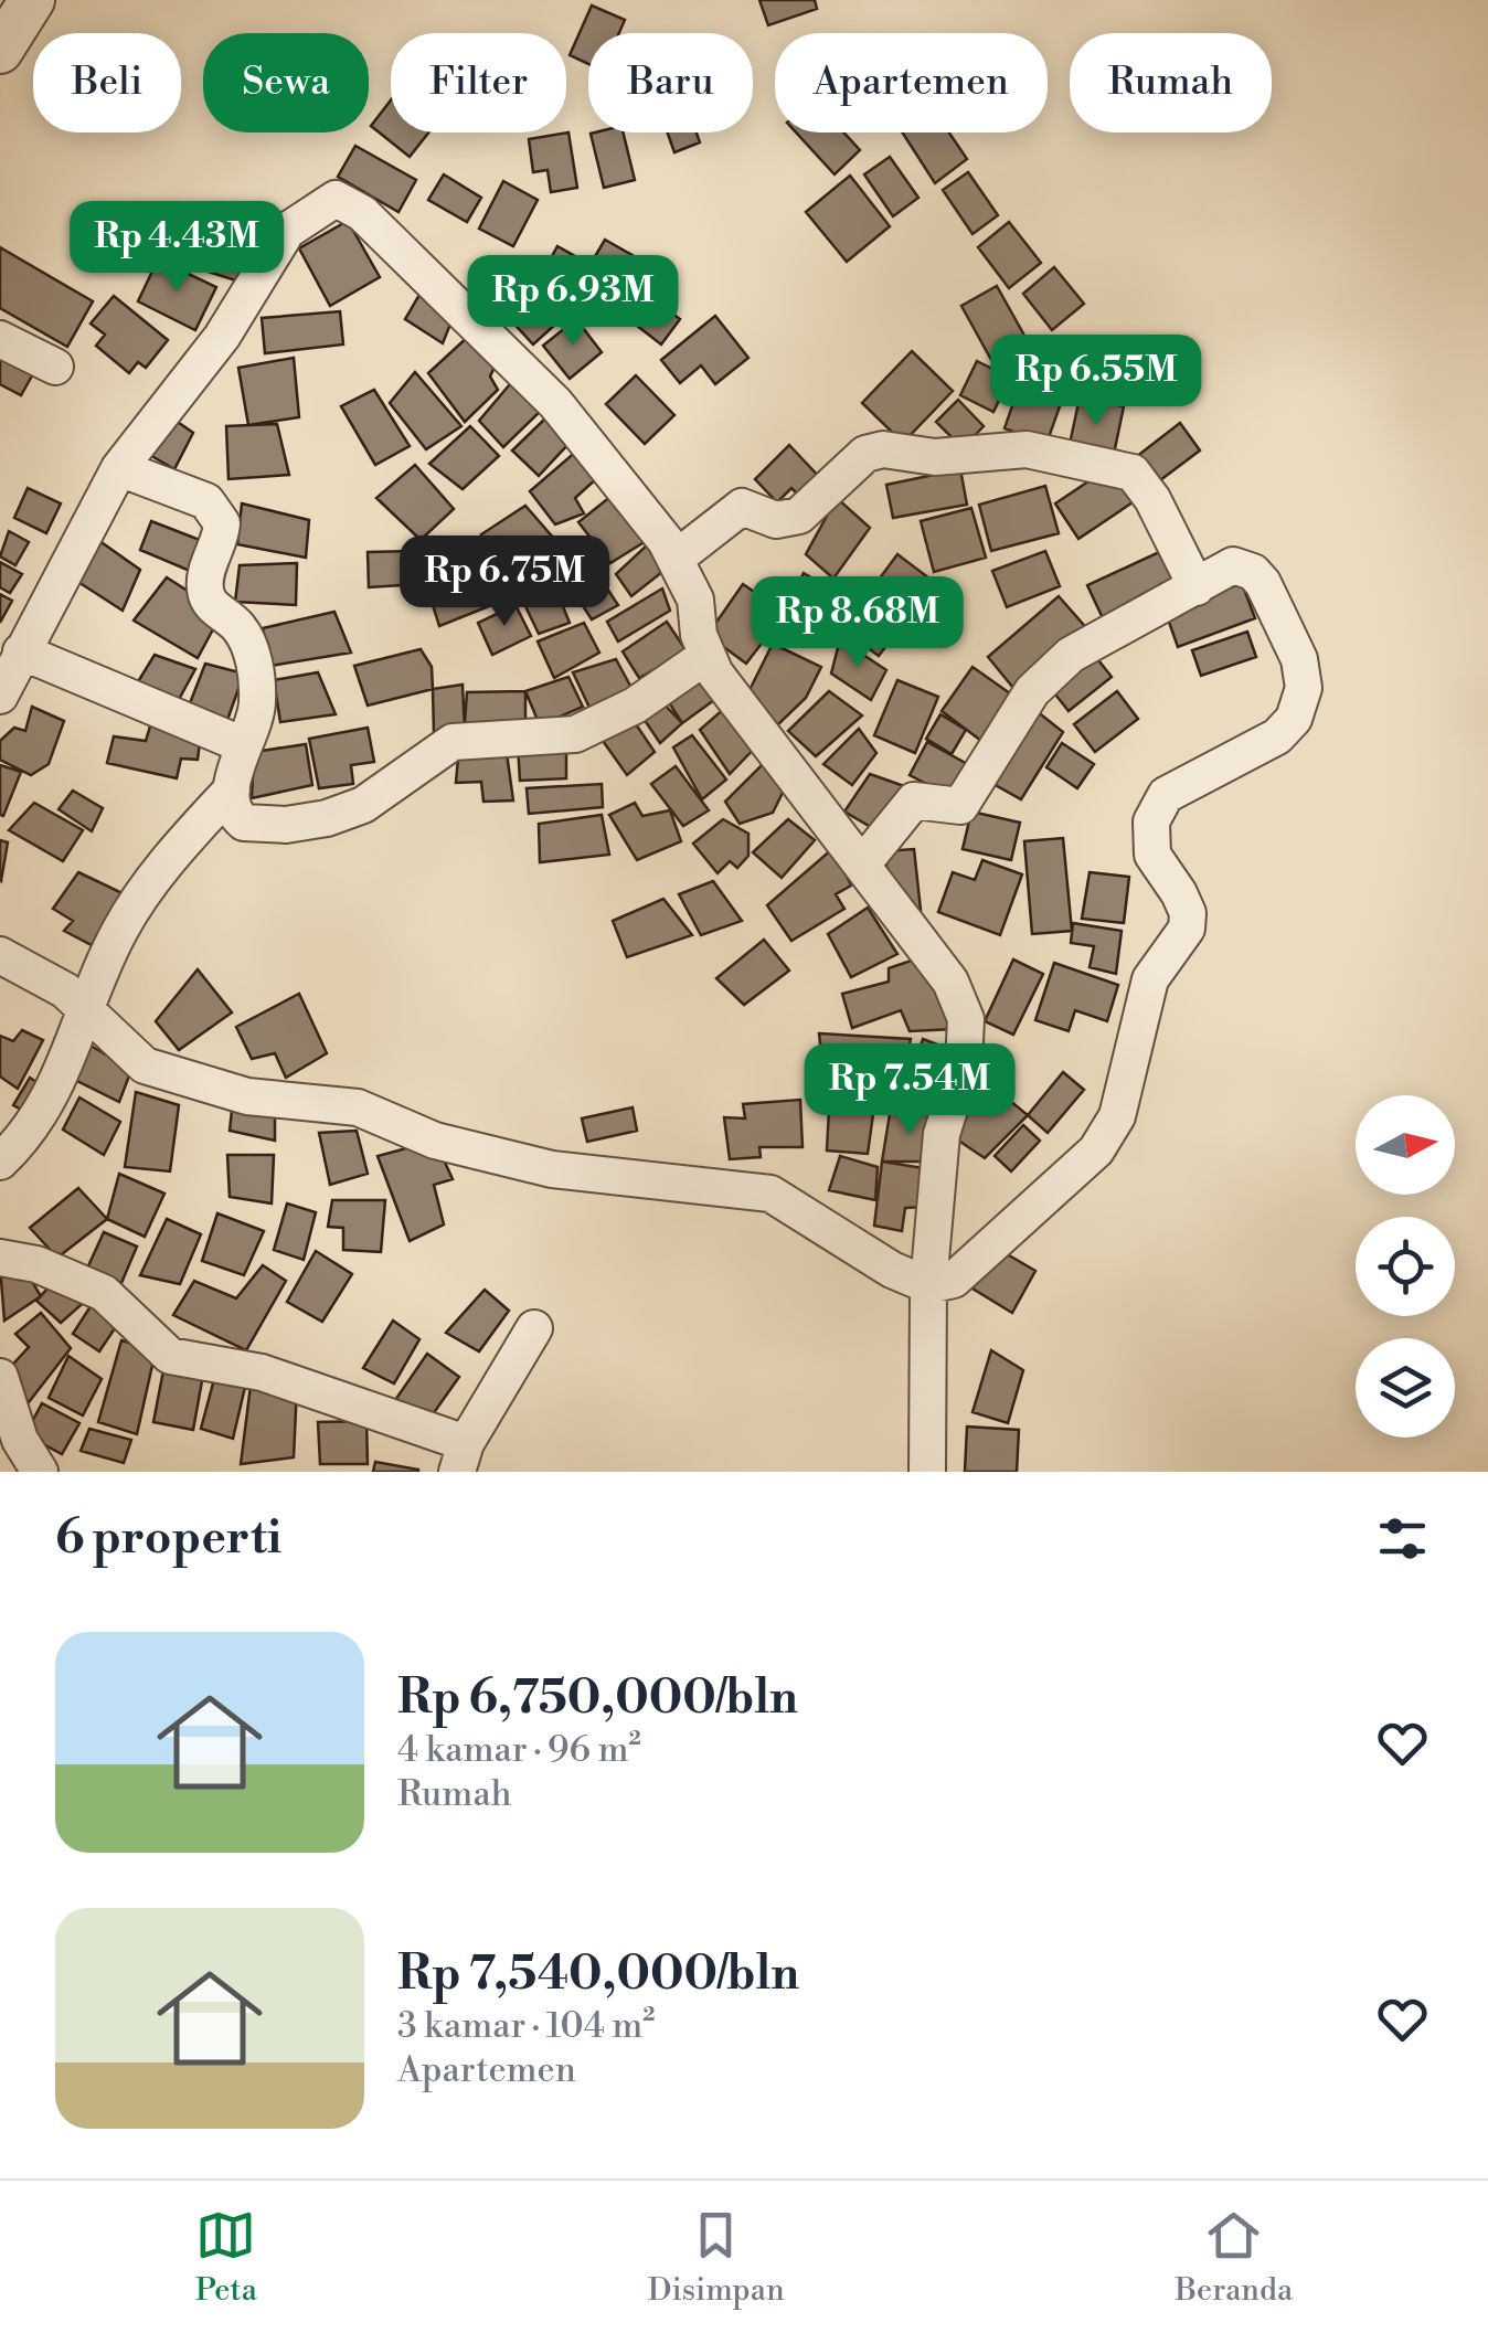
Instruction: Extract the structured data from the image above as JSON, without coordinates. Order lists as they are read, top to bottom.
{
  "north": "right",
  "page": {
    "chip": [
      "Beli",
      "Sewa",
      "Filter",
      "Baru",
      "Apartemen",
      "Rumah"
    ],
    "price": [
      "Rp 4.43M",
      "Rp 6.93M",
      "Rp 6.55M",
      "Rp 6.75M",
      "Rp 8.68M",
      "Rp 7.54M"
    ],
    "heading": "6 properti",
    "list": [
      {
        "name": "Rp 6,750,000/bln",
        "note": "4 kamar · 96 m² · Rumah"
      },
      {
        "name": "Rp 7,540,000/bln",
        "note": "3 kamar · 104 m² · Apartemen"
      }
    ],
    "tabs": ["Peta", "Disimpan", "Beranda"]
  }
}
